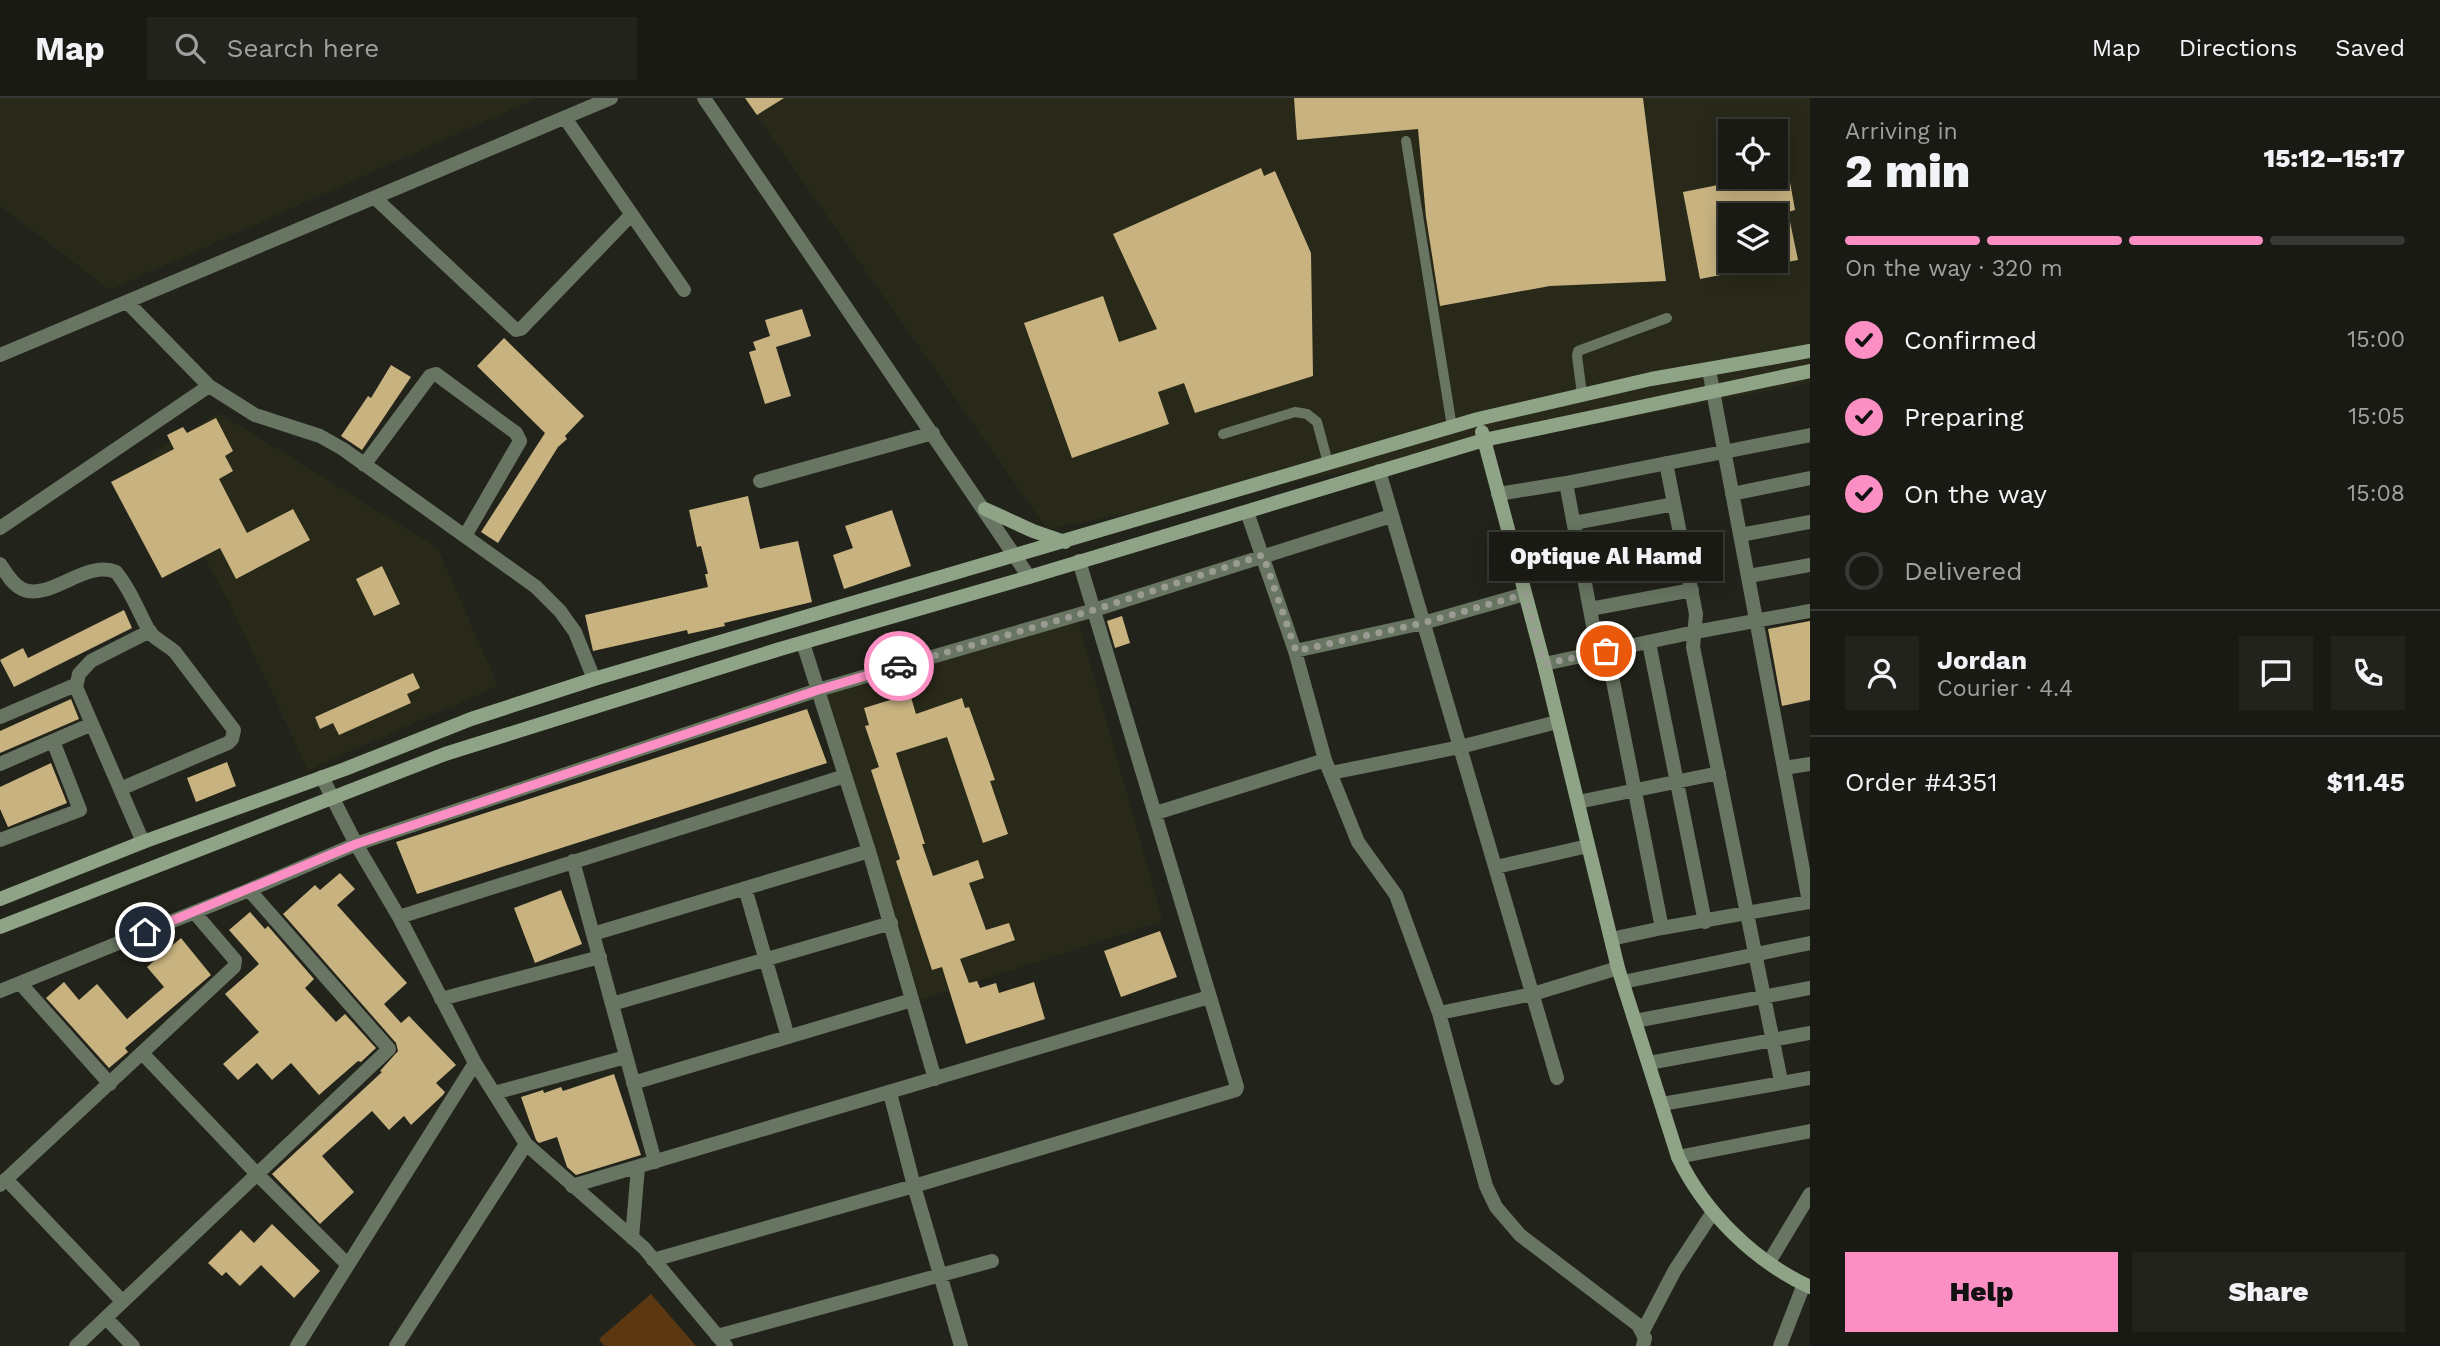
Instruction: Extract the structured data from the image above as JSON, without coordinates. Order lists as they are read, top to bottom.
{
  "places": ["Optique Al Hamd"],
  "page": {
    "header": "Map",
    "search": "Search here",
    "nav": ["Map", "Directions", "Saved"],
    "heading": ["2 min", "Arriving in", "15:12–15:17"],
    "panel": [
      "Jordan",
      "Courier · 4.4",
      "Order #4351",
      "$11.45"
    ],
    "bar": "On the way · 320 m",
    "list": [
      ["Confirmed", "15:00"],
      ["Preparing", "15:05"],
      ["On the way", "15:08"],
      "Delivered"
    ],
    "bubble": "Optique Al Hamd",
    "buttons": ["Help", "Share"]
  }
}
